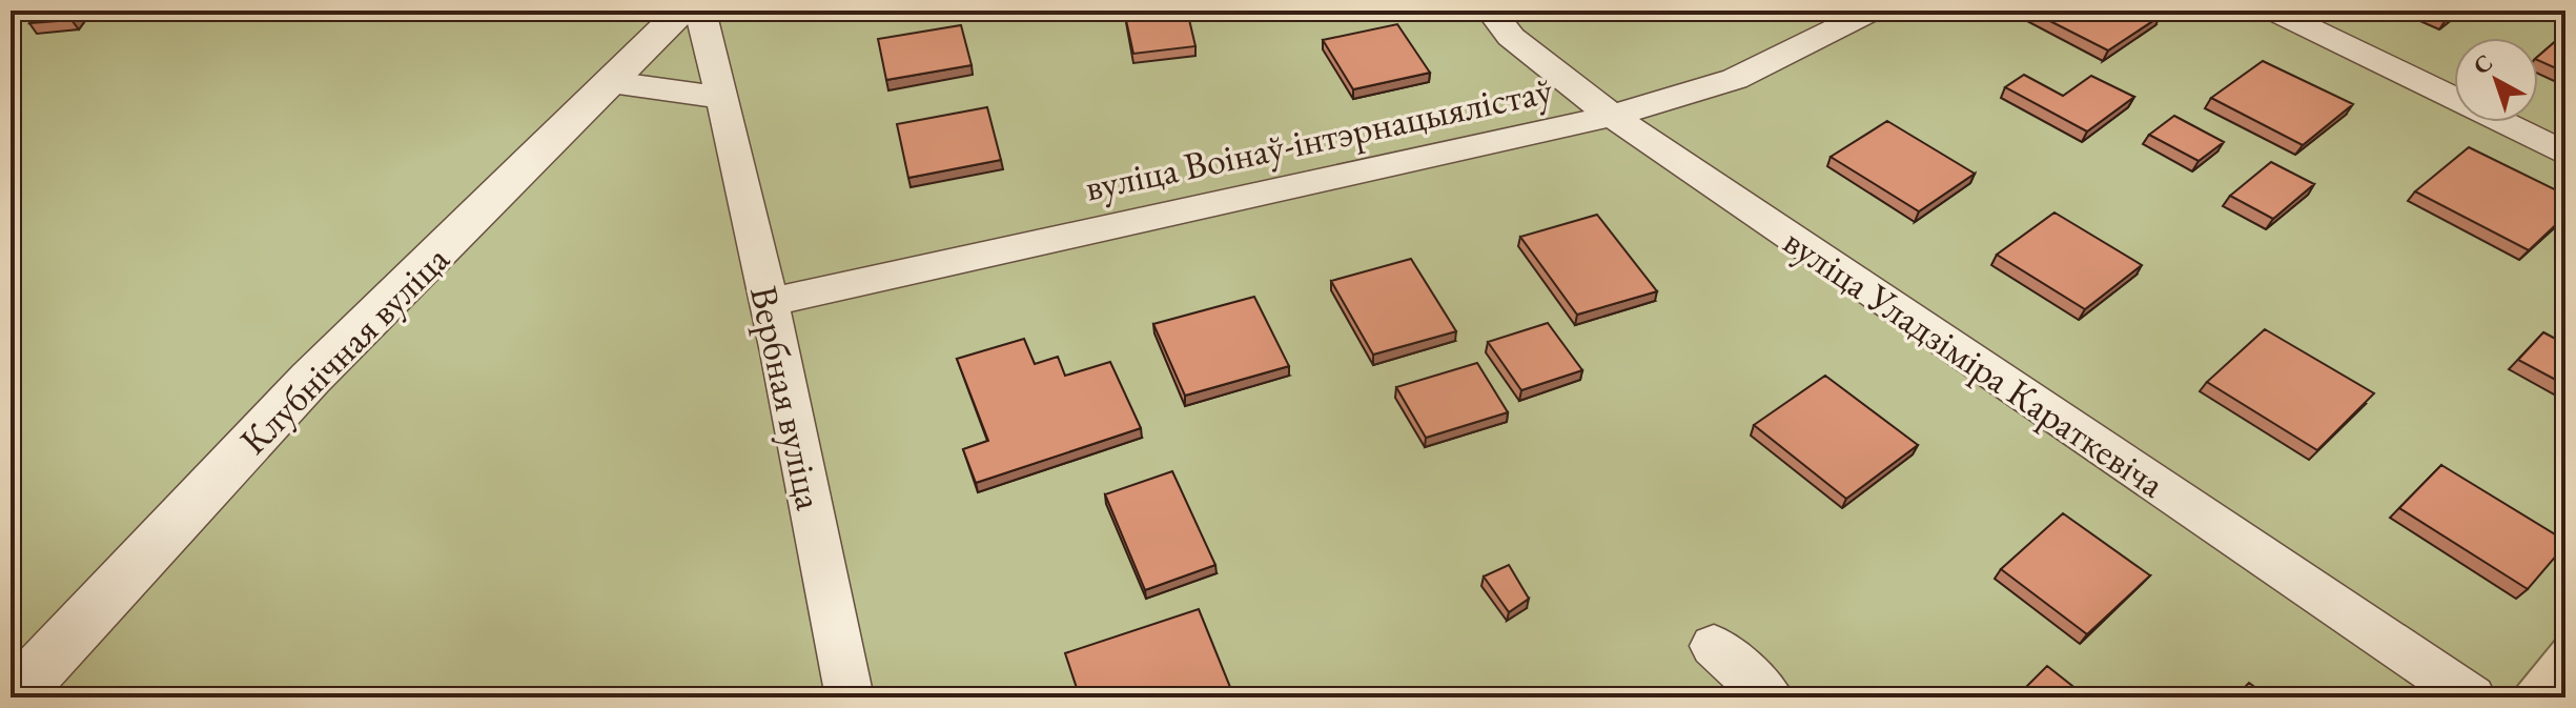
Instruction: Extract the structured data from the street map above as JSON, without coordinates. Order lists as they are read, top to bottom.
{
  "streets": {
    "street": [
      "вуліца Воінаў-інтэрнацыялістаў",
      "Клубнічная вуліца",
      "вуліца Уладзіміра Караткевіча",
      "Вербная вуліца"
    ]
  },
  "crossings": [
    ["вуліца Воінаў-інтэрнацыялістаў", "вуліца Уладзіміра Караткевіча"],
    ["вуліца Воінаў-інтэрнацыялістаў", "Вербная вуліца"]
  ],
  "north": "top left"
}
